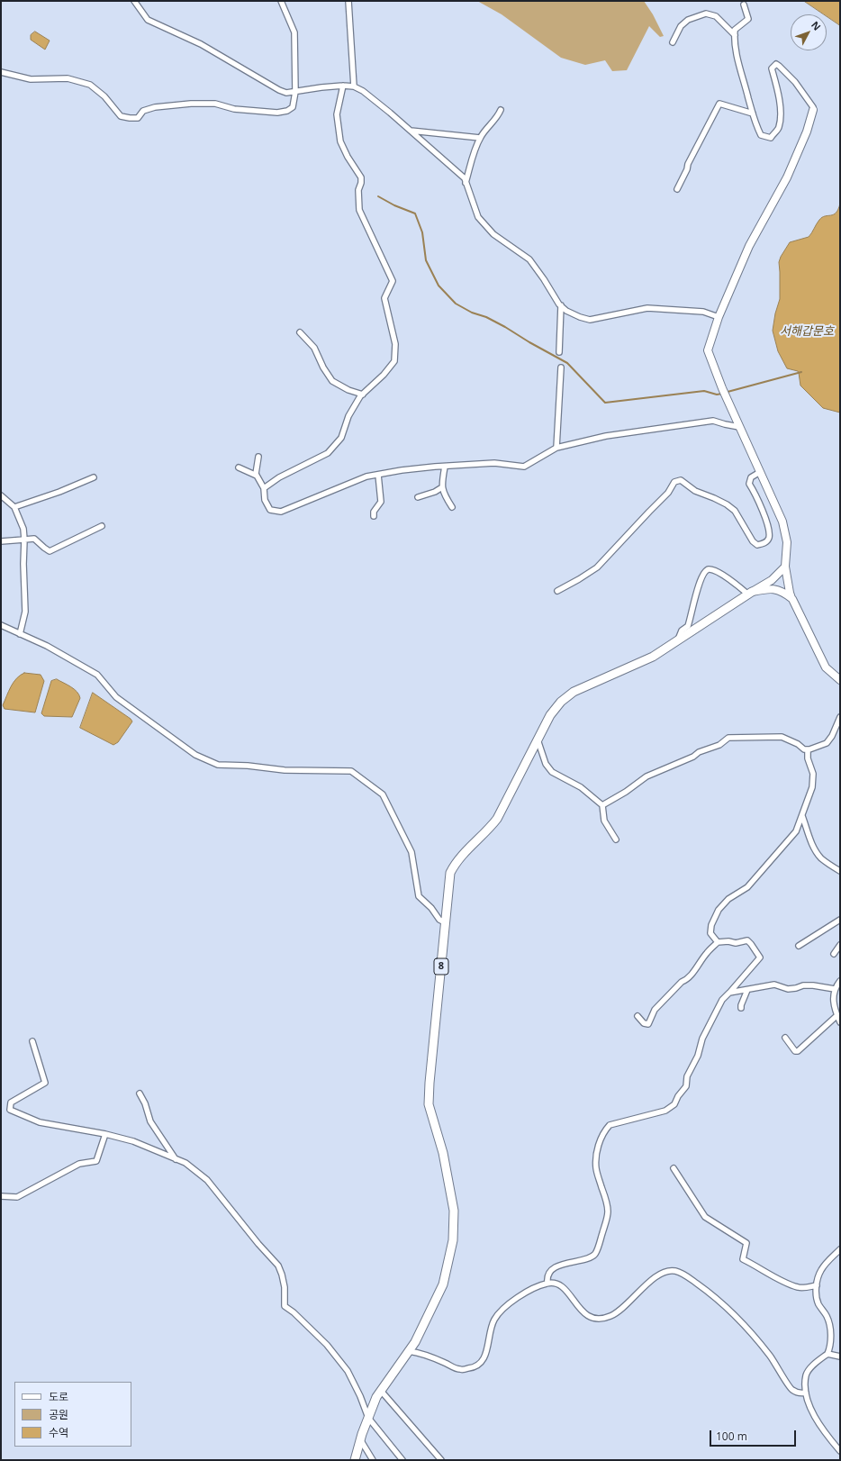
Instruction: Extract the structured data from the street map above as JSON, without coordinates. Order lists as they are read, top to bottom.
{
  "streets": {
    "main road": ["8"]
  },
  "water": ["서해갑문호"],
  "legend": ["도로", "공원", "수역"],
  "scale_bar": "100 m",
  "north": "top right"
}
